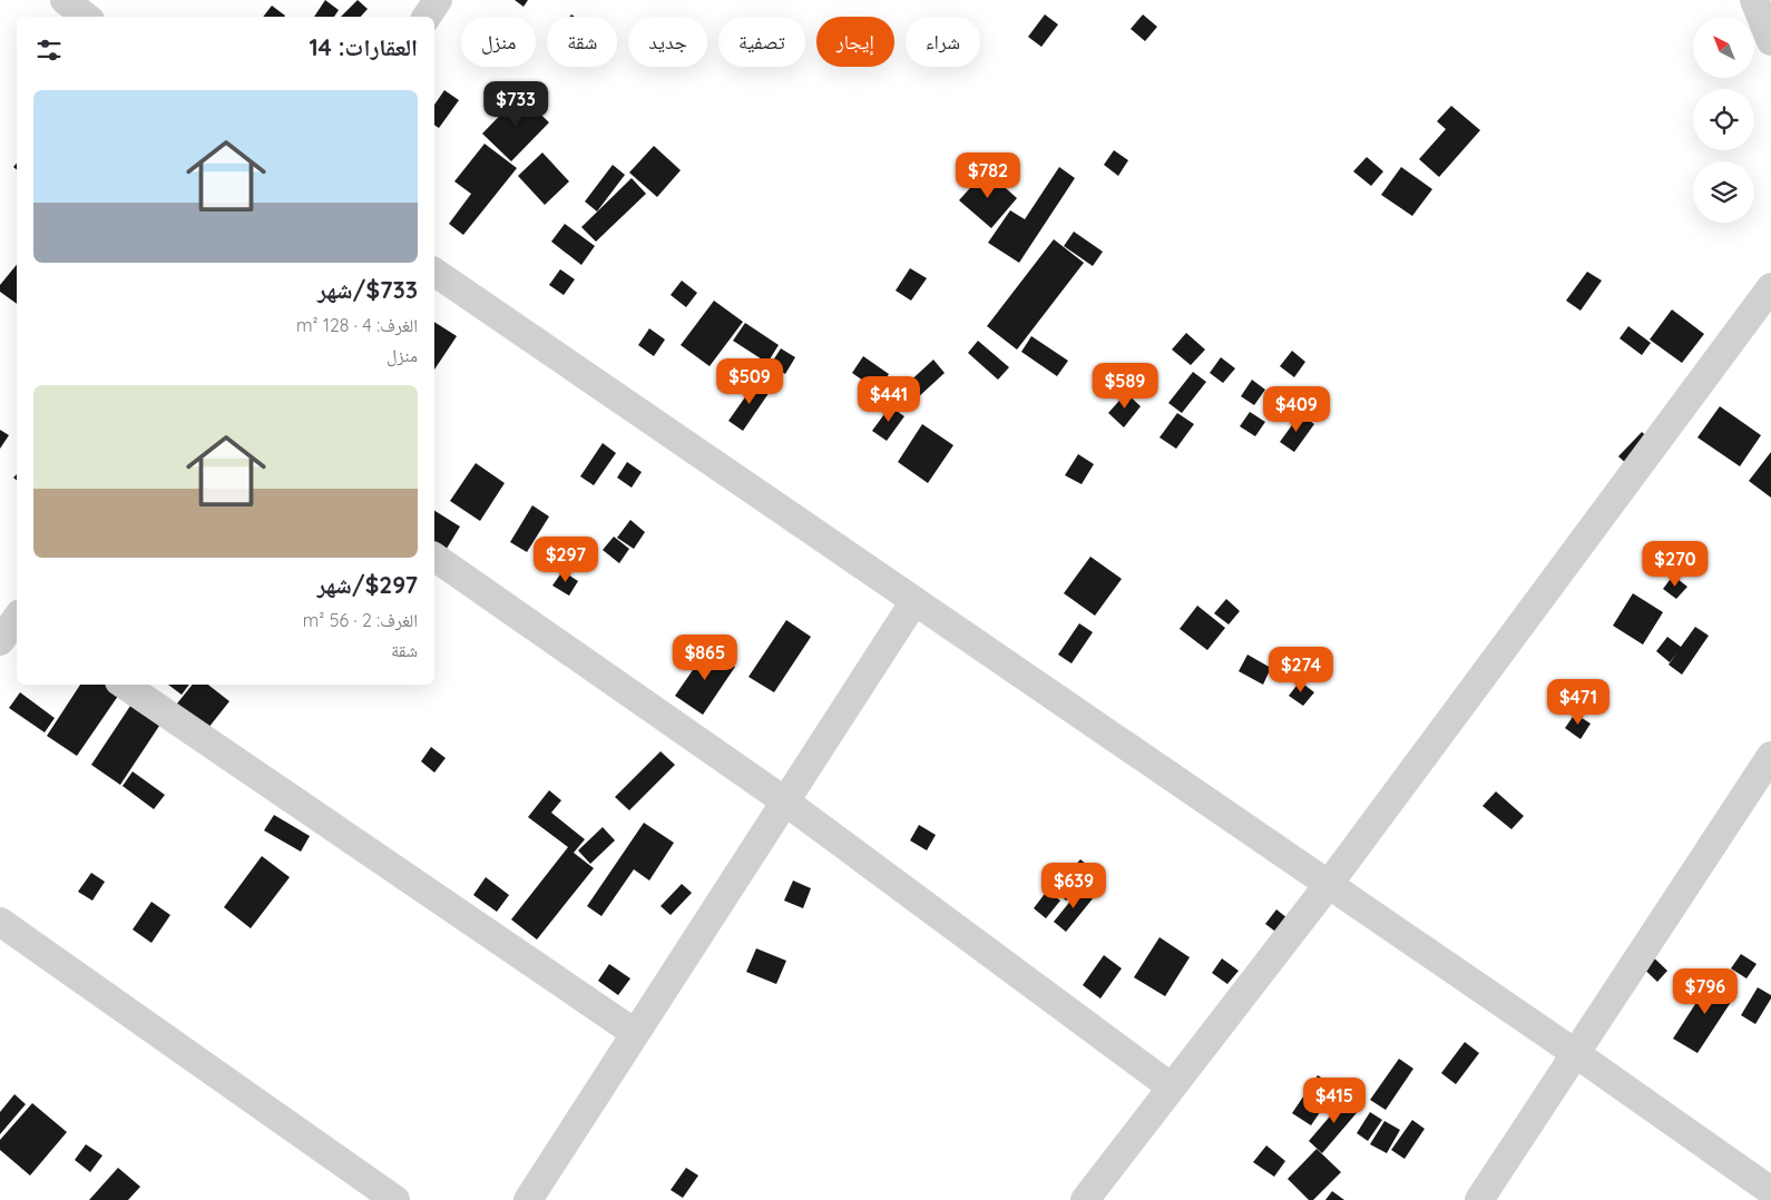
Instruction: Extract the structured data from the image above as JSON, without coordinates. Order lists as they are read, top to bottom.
{
  "north": "top left",
  "page": {
    "chip": [
      "شراء",
      "إيجار",
      "تصفية",
      "جديد",
      "شقة",
      "منزل"
    ],
    "heading": "العقارات: 14",
    "price": [
      "$733",
      "$782",
      "$509",
      "$589",
      "$441",
      "$409",
      "$297",
      "$270",
      "$865",
      "$274",
      "$471",
      "$639",
      "$796",
      "$415"
    ],
    "list": [
      {
        "name": "$733/شهر",
        "note": "الغرف: 4 · 128 m² · منزل"
      },
      {
        "name": "$297/شهر",
        "note": "الغرف: 2 · 56 m² · شقة"
      }
    ]
  }
}
